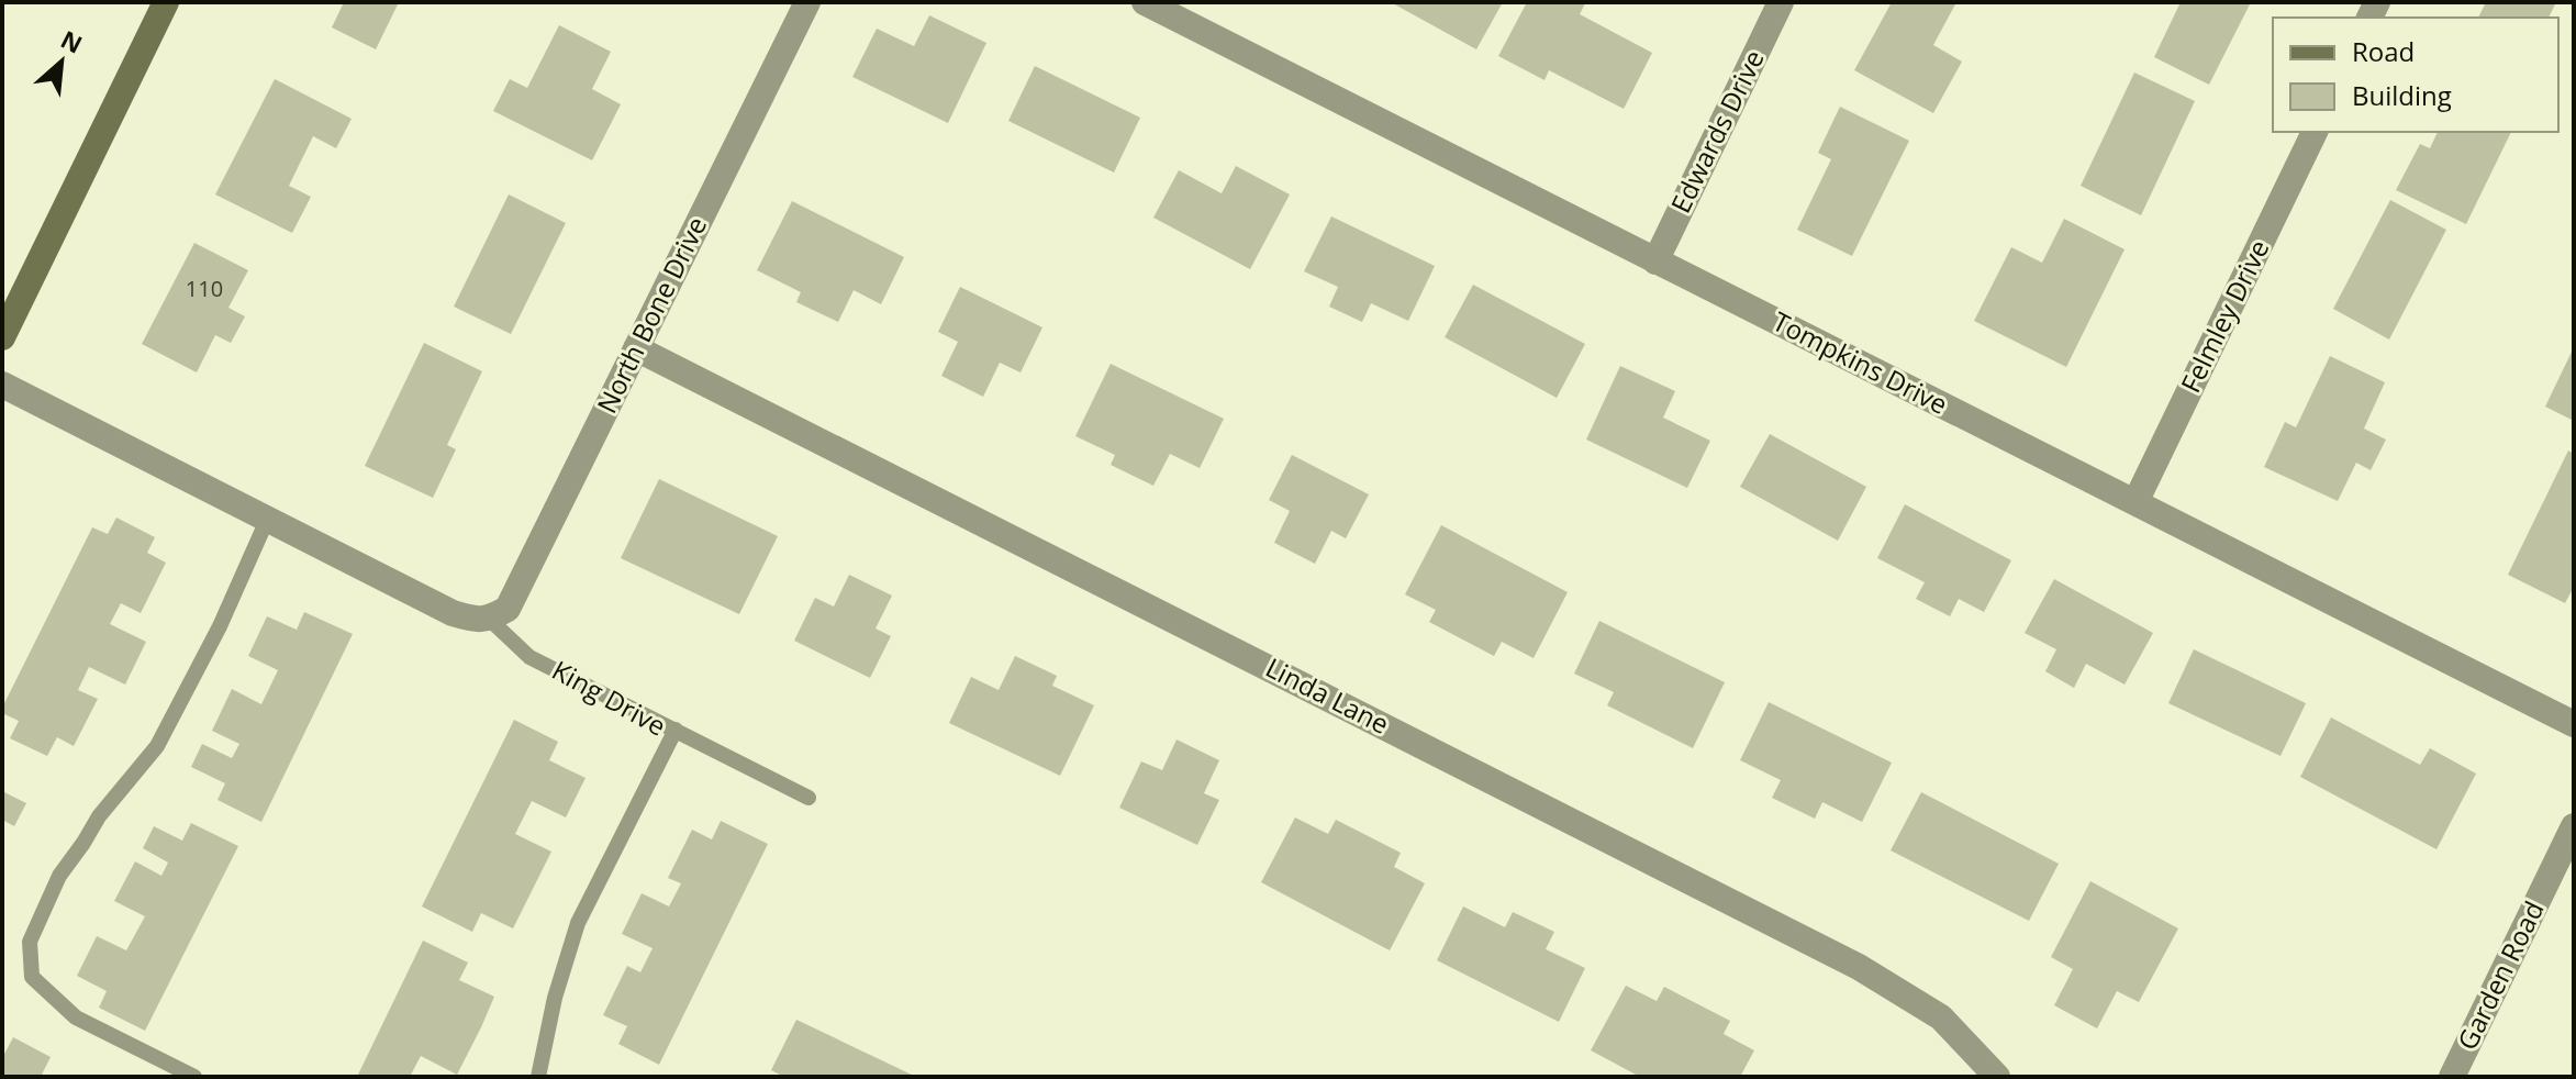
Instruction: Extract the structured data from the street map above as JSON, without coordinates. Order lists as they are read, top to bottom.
{
  "streets": {
    "street": [
      "Edwards Drive",
      "North Bone Drive",
      "Felmley Drive",
      "Tompkins Drive",
      "Linda Lane",
      "Garden Road"
    ],
    "lane": ["King Drive"]
  },
  "crossings": [
    ["Edwards Drive", "Tompkins Drive"],
    ["North Bone Drive", "Linda Lane"],
    ["North Bone Drive", "King Drive"],
    ["Felmley Drive", "Tompkins Drive"]
  ],
  "house_numbers": ["110"],
  "legend": ["Road", "Building"],
  "north": "top right"
}
